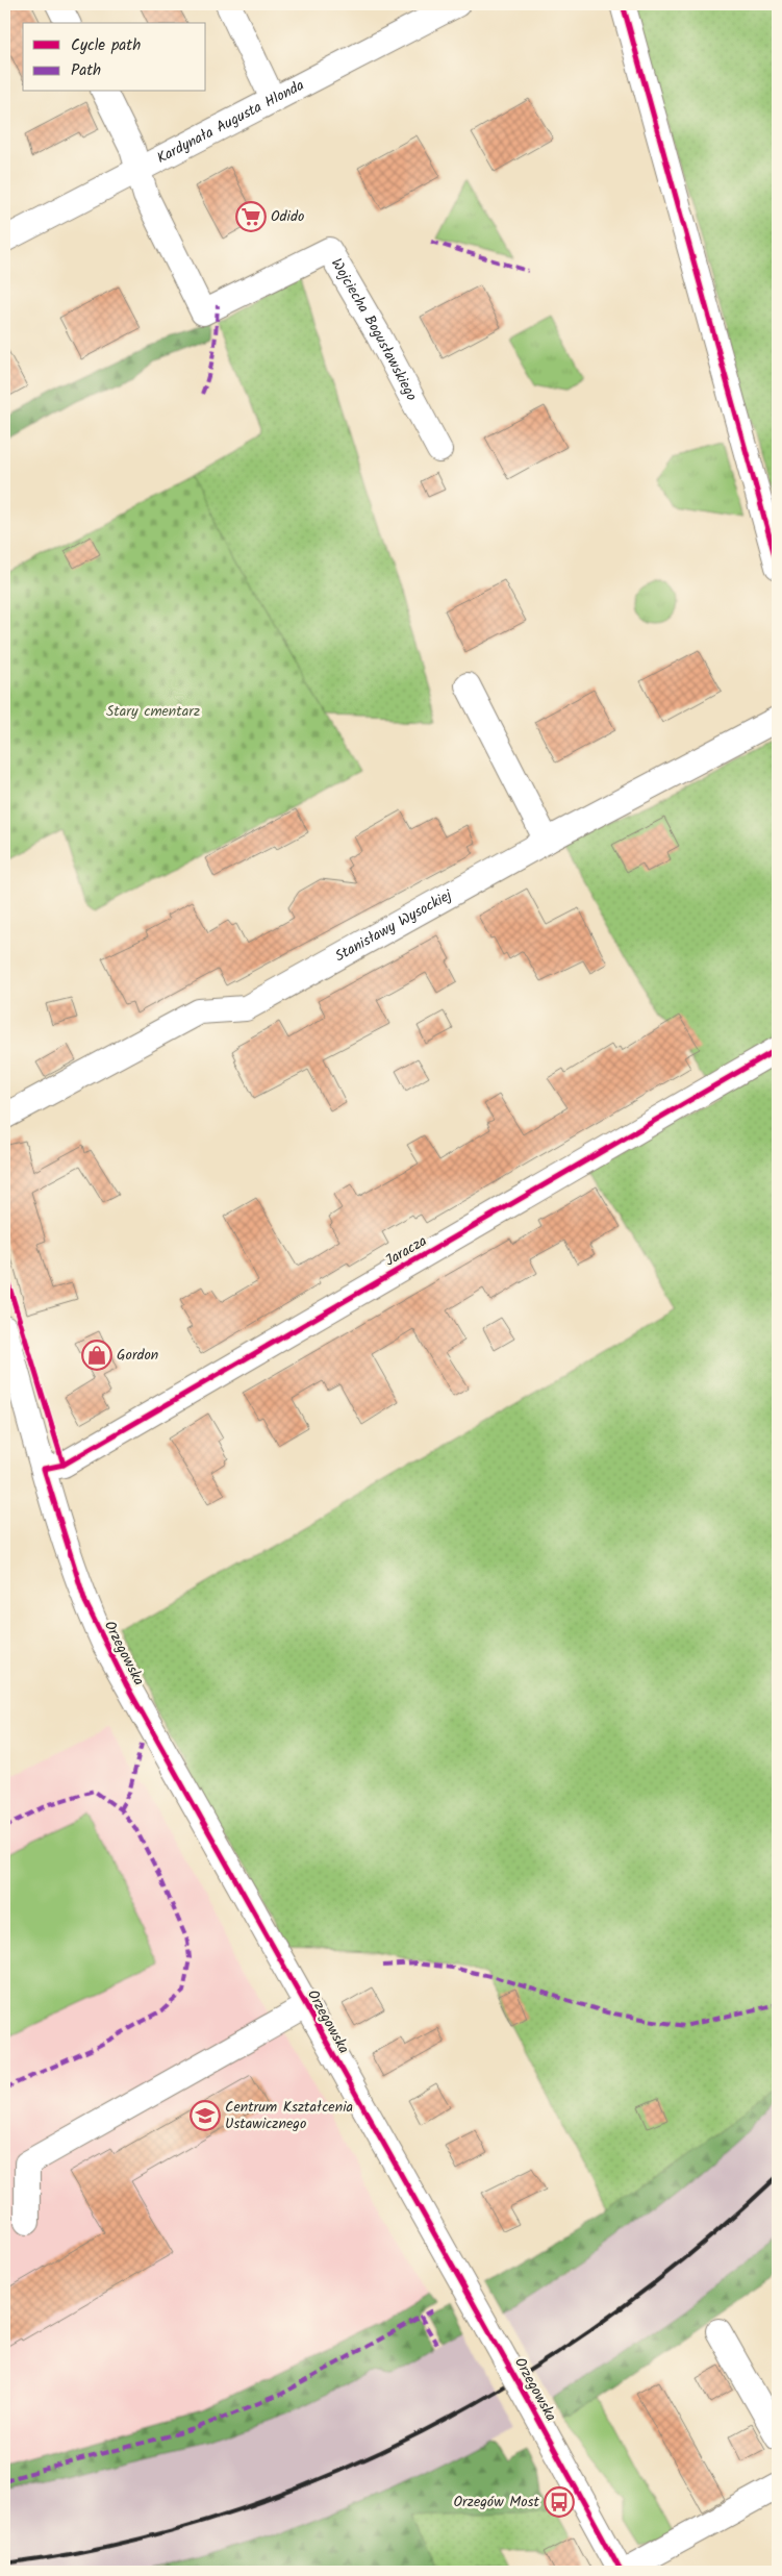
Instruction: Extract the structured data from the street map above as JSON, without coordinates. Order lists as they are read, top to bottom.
{
  "streets": {
    "street": [
      "Kardynała Augusta Hlonda",
      "Wojciecha Bogusławskiego",
      "Stanisławy Wysockiej",
      "Jaracza",
      "Orzegowska"
    ]
  },
  "crossings": [
    ["Kardynała Augusta Hlonda", "Wojciecha Bogusławskiego"],
    ["Jaracza", "Orzegowska"]
  ],
  "parks": ["Stary cmentarz"],
  "places": {
    "supermarket": ["Odido"],
    "shop": ["Gordon"],
    "school or university": ["Centrum Kształcenia Ustawicznego"],
    "bus stop": ["Orzegów Most"]
  },
  "legend": ["Cycle path", "Path"]
}
